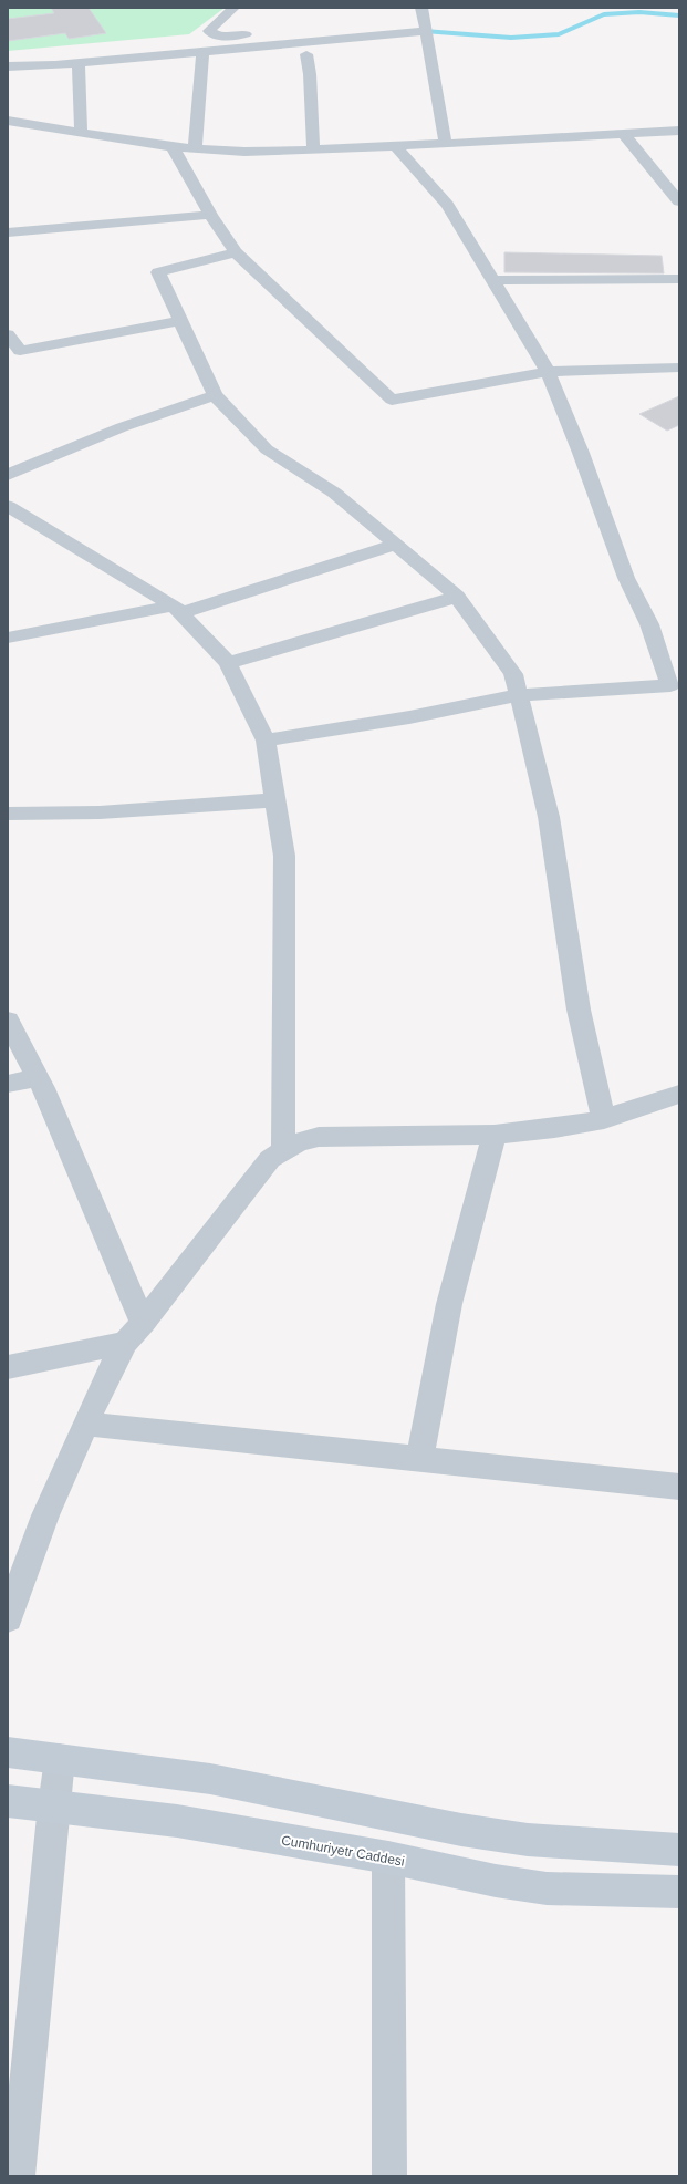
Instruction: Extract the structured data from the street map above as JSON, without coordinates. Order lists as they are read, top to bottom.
{
  "streets": {
    "main road": ["Cumhuriyetr Caddesi"]
  }
}
